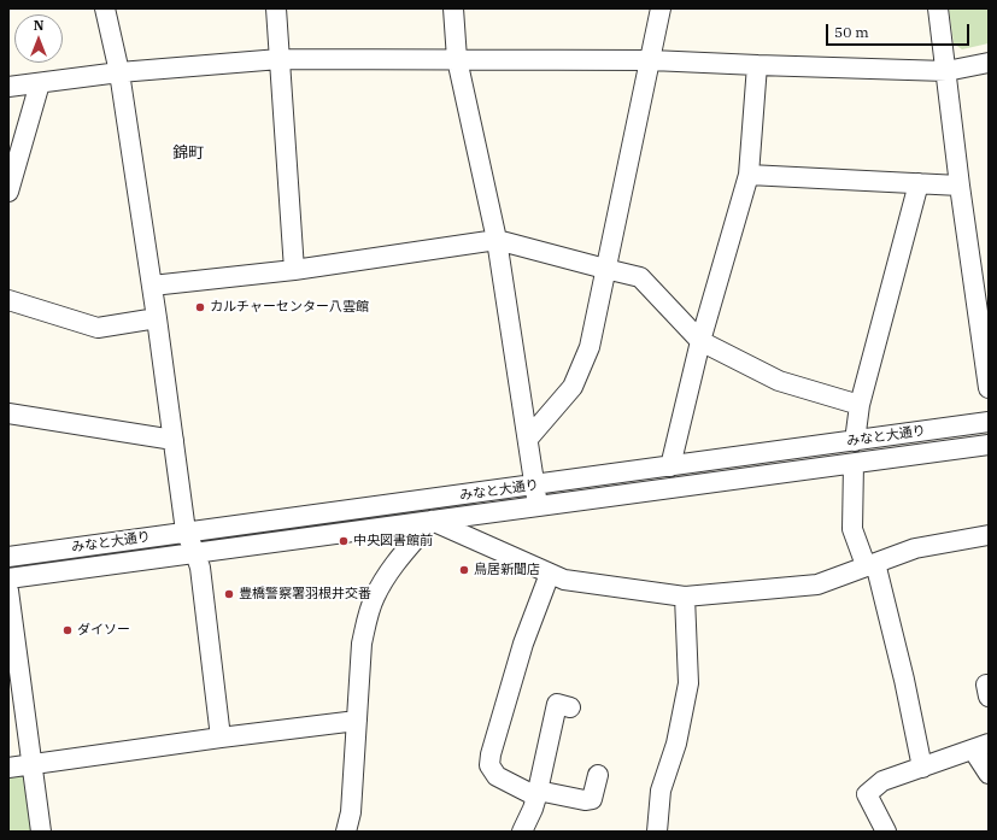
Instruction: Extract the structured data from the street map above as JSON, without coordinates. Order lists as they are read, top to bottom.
{
  "streets": {
    "street": ["みなと大通り"]
  },
  "districts": ["錦町"],
  "places": [
    "カルチャーセンター八雲館",
    "中央図書館前",
    "鳥居新聞店",
    "豊橋警察署羽根井交番",
    "ダイソー"
  ],
  "scale_bar": "50 m",
  "north": "top"
}
